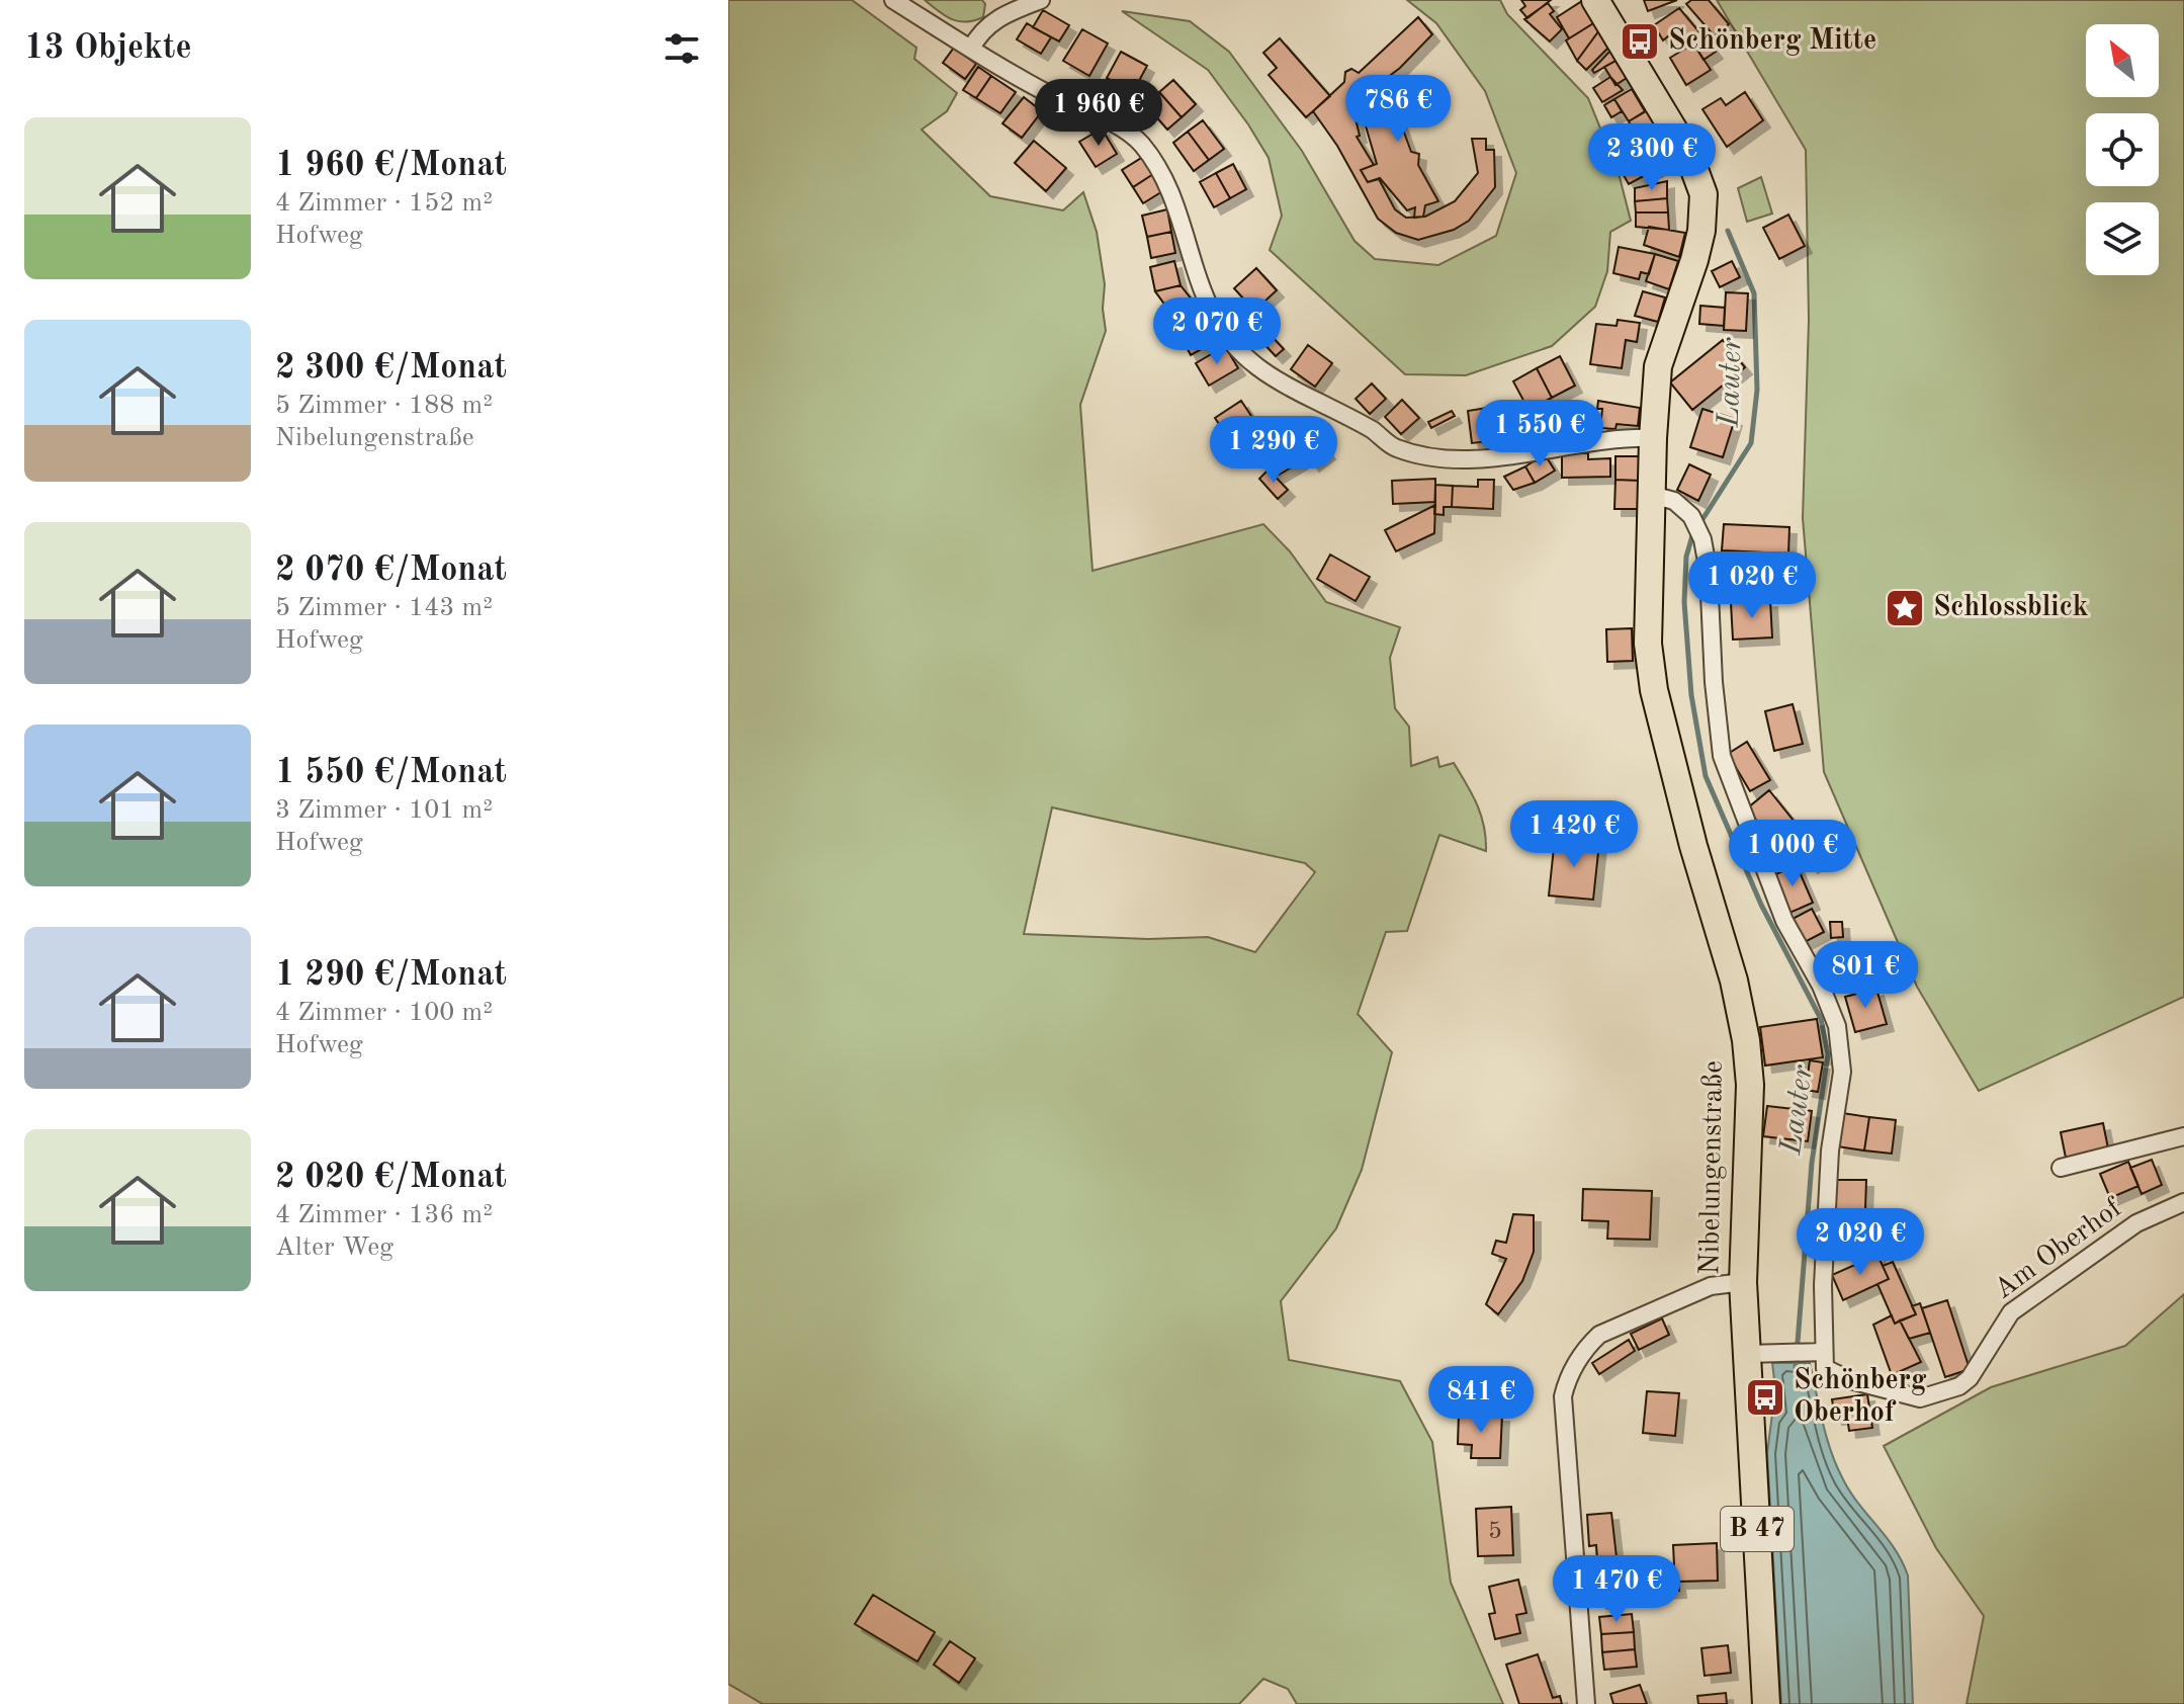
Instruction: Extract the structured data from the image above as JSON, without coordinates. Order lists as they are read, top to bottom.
{
  "streets": {
    "main road": ["Nibelungenstraße", "B 47"],
    "street": ["Am Oberhof"]
  },
  "water": ["Lauter"],
  "places": {
    "bus stop": ["Schönberg Mitte", "Schönberg Oberhof"],
    "place": ["Schlossblick"]
  },
  "house_numbers": ["5"],
  "north": "top left",
  "page": {
    "heading": "13 Objekte",
    "price": [
      "786 €",
      "1 960 €",
      "2 300 €",
      "2 070 €",
      "1 550 €",
      "1 290 €",
      "1 020 €",
      "1 420 €",
      "1 000 €",
      "801 €",
      "2 020 €",
      "841 €",
      "1 470 €"
    ],
    "list": [
      {
        "name": "1 960 €/Monat",
        "note": "4 Zimmer · 152 m² · Hofweg"
      },
      {
        "name": "2 300 €/Monat",
        "note": "5 Zimmer · 188 m² · Nibelungenstraße"
      },
      {
        "name": "2 070 €/Monat",
        "note": "5 Zimmer · 143 m² · Hofweg"
      },
      {
        "name": "1 550 €/Monat",
        "note": "3 Zimmer · 101 m² · Hofweg"
      },
      {
        "name": "1 290 €/Monat",
        "note": "4 Zimmer · 100 m² · Hofweg"
      },
      {
        "name": "2 020 €/Monat",
        "note": "4 Zimmer · 136 m² · Alter Weg"
      }
    ]
  }
}
